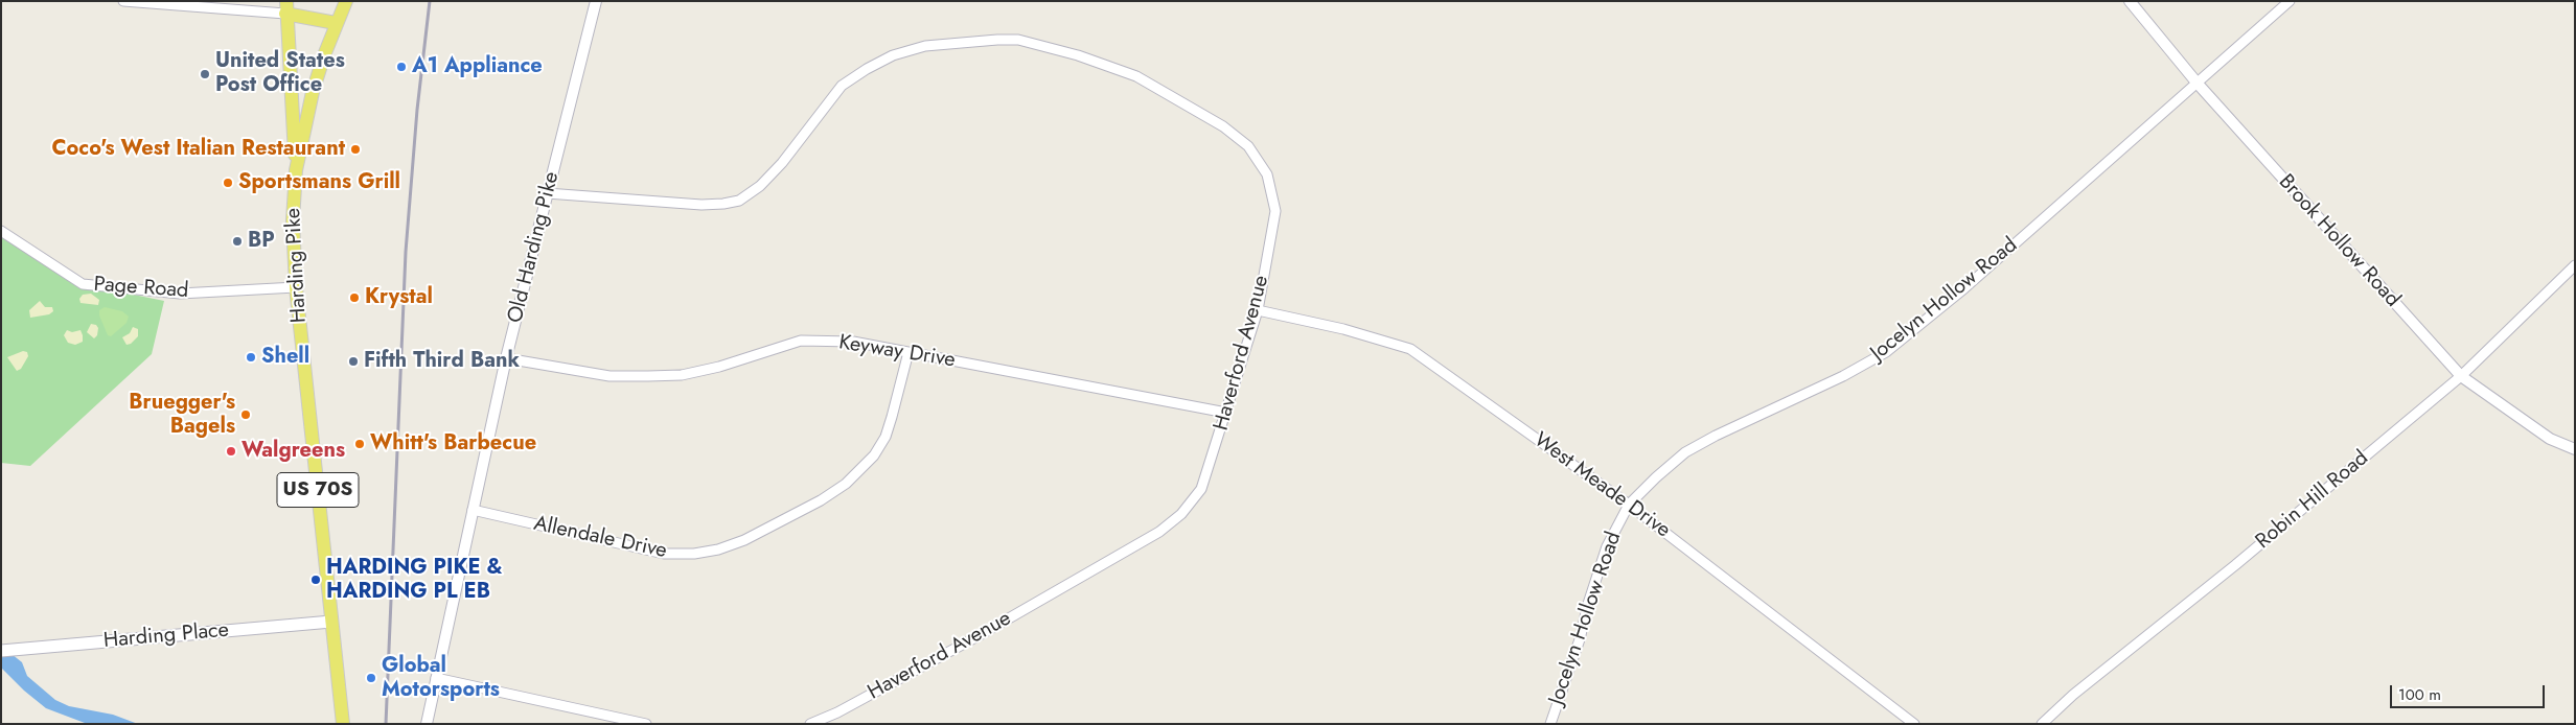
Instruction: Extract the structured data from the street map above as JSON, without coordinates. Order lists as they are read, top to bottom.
{
  "streets": {
    "main road": ["Harding Pike", "US 70S", "Harding Place"],
    "street": [
      "Brook Hollow Road",
      "Old Harding Pike",
      "Page Road",
      "Jocelyn Hollow Road",
      "Keyway Drive",
      "Haverford Avenue",
      "West Meade Drive",
      "Robin Hill Road",
      "Allendale Drive"
    ]
  },
  "crossings": [
    ["Brook Hollow Road", "Jocelyn Hollow Road"],
    ["Brook Hollow Road", "Robin Hill Road"],
    ["Old Harding Pike", "Keyway Drive"],
    ["Old Harding Pike", "Haverford Avenue"],
    ["Old Harding Pike", "Allendale Drive"],
    ["Harding Pike", "Page Road"],
    ["Harding Pike", "Harding Place"],
    ["Jocelyn Hollow Road", "West Meade Drive"],
    ["Keyway Drive", "Haverford Avenue"],
    ["Keyway Drive", "Allendale Drive"],
    ["Haverford Avenue", "West Meade Drive"]
  ],
  "places": [
    "A1 Appliance",
    "United States Post Office",
    "Coco's West Italian Restaurant",
    "Sportsmans Grill",
    "BP",
    "Krystal",
    "Shell",
    "Fifth Third Bank",
    "Bruegger's Bagels",
    "Whitt's Barbecue",
    "Walgreens",
    "HARDING PIKE & HARDING PL EB",
    "Global Motorsports"
  ],
  "scale_bar": "100 m"
}
